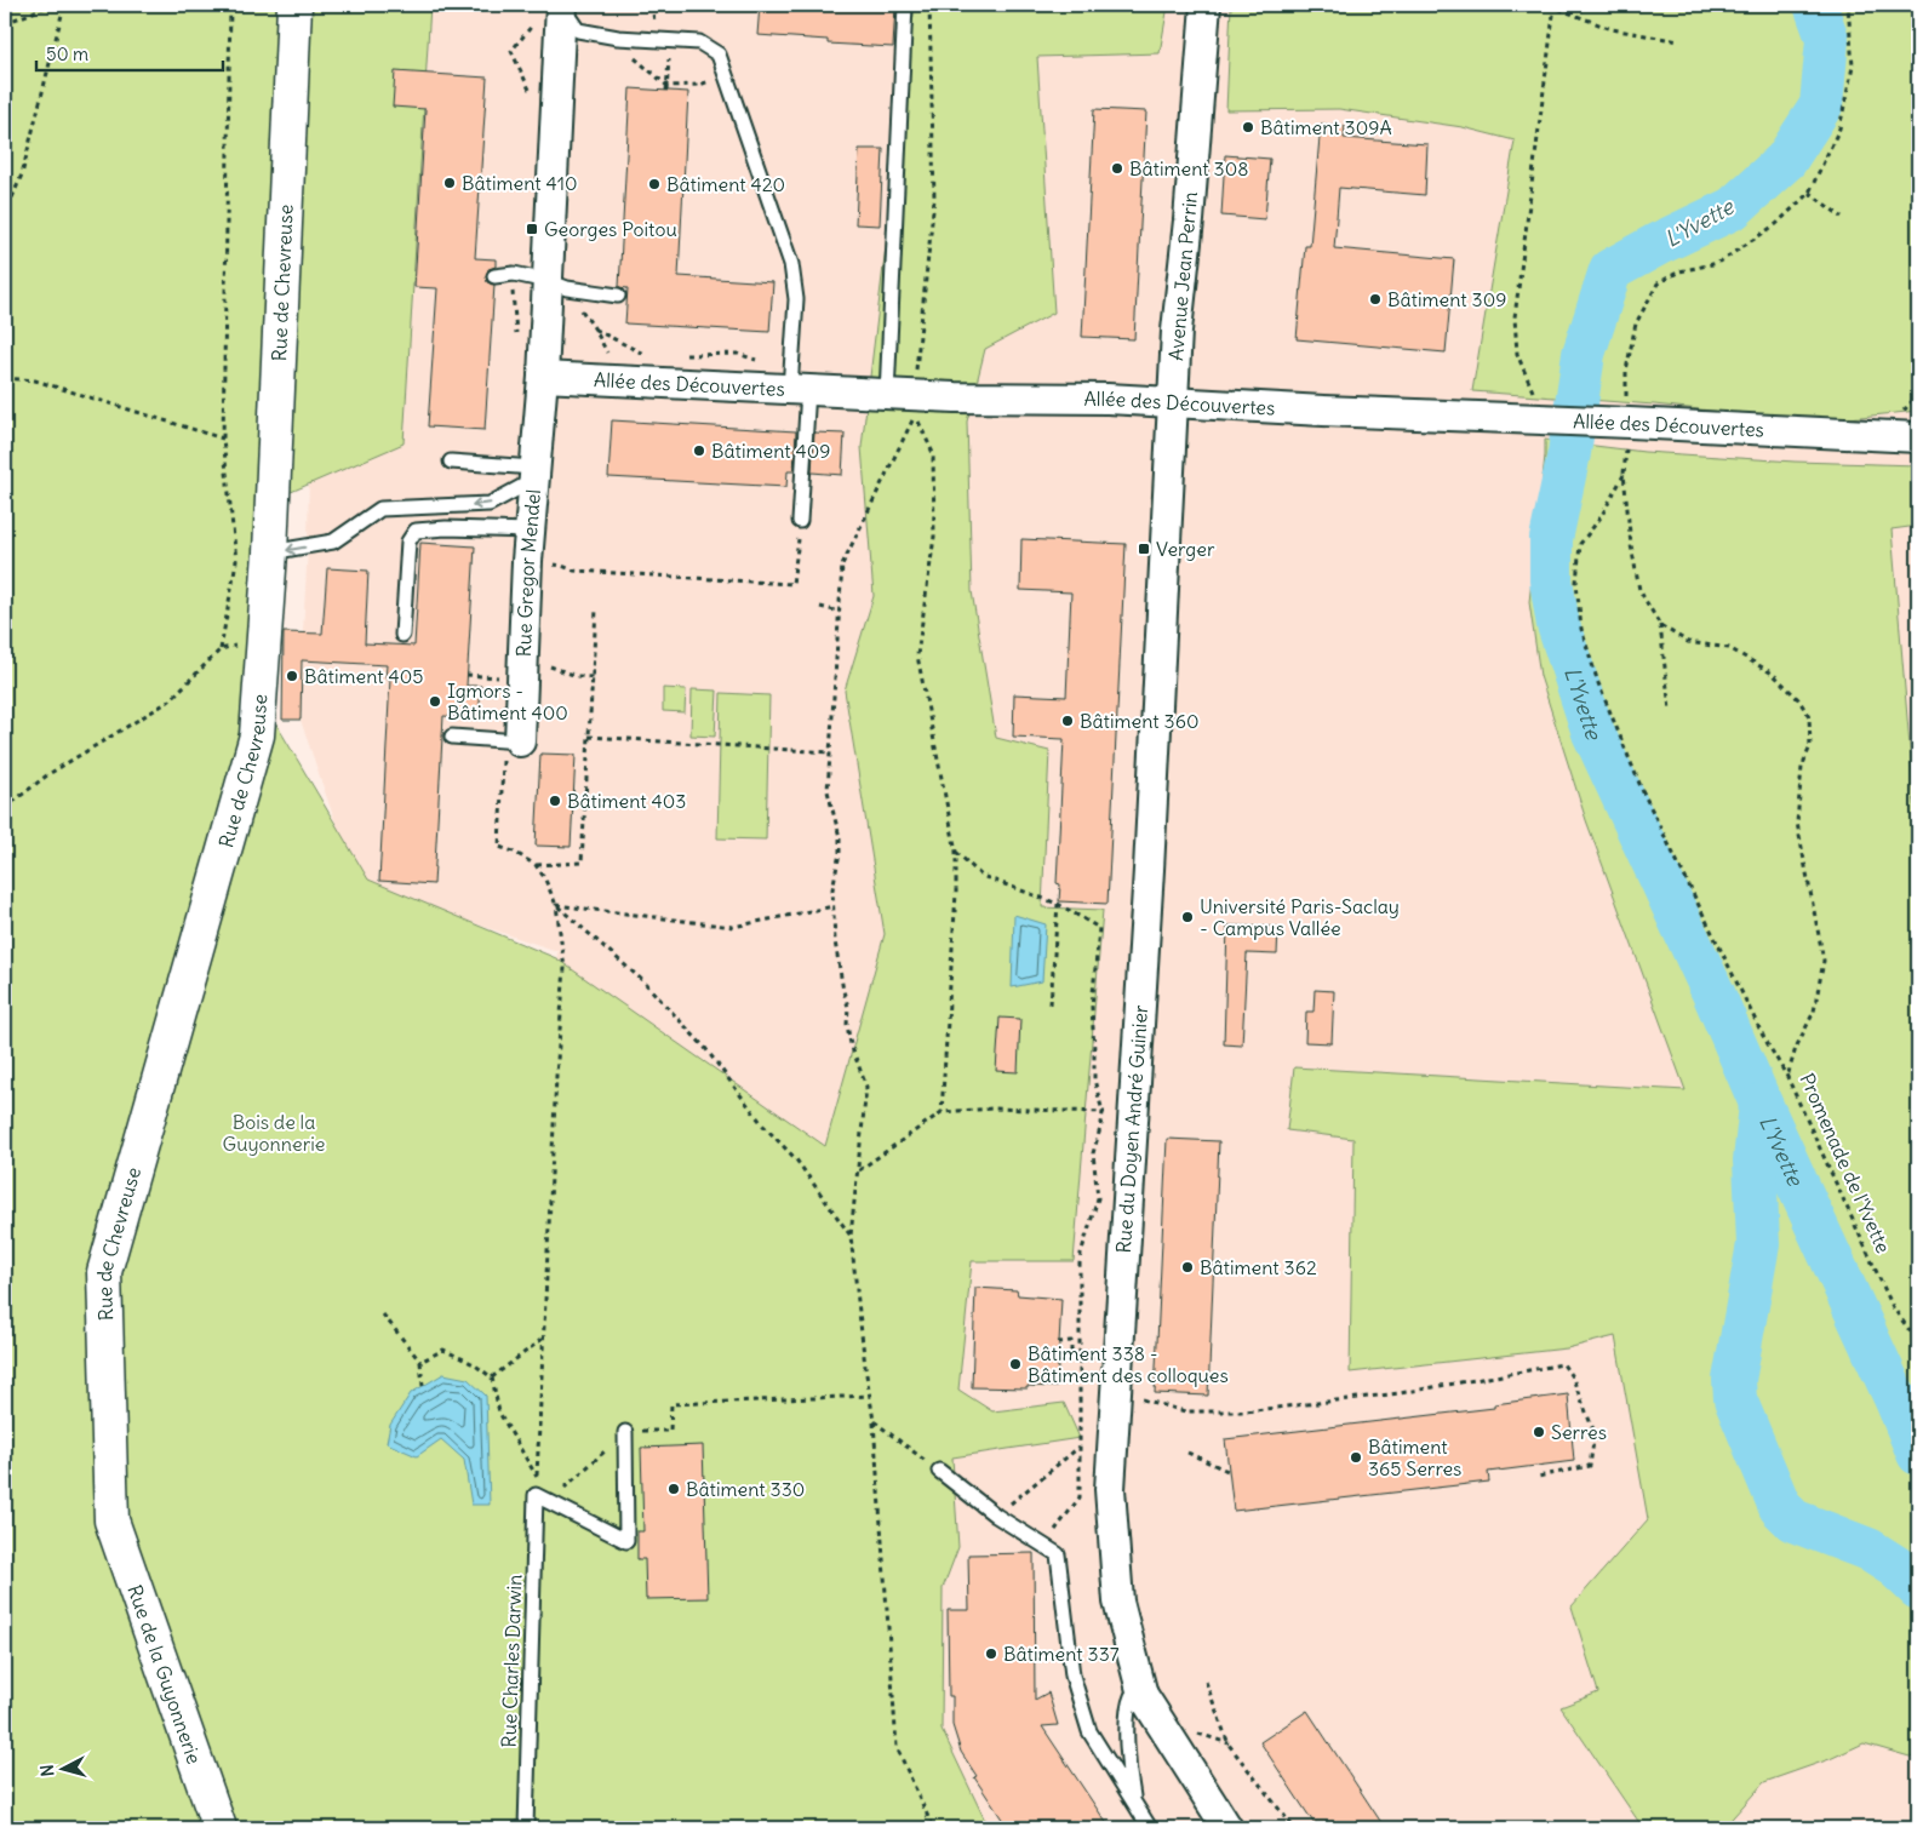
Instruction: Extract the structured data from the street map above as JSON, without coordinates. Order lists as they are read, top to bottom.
{
  "streets": {
    "street": [
      "Avenue Jean Perrin",
      "Rue de Chevreuse",
      "Allée des Découvertes",
      "Rue Gregor Mendel",
      "Rue du Doyen André Guinier",
      "Rue de la Guyonnerie"
    ],
    "lane": ["Rue Charles Darwin"],
    "path": ["Promenade de l'Yvette"]
  },
  "crossings": [
    ["Avenue Jean Perrin", "Allée des Découvertes"],
    ["Avenue Jean Perrin", "Rue du Doyen André Guinier"],
    ["Rue de Chevreuse", "Rue de la Guyonnerie"],
    ["Allée des Découvertes", "Rue du Doyen André Guinier"]
  ],
  "water": ["L'Yvette"],
  "parks": ["Bois de la Guyonnerie"],
  "places": {
    "other": [
      "Bâtiment 309A",
      "Bâtiment 308",
      "Bâtiment 410",
      "Bâtiment 420",
      "Bâtiment 309",
      "Bâtiment 409",
      "Bâtiment 405",
      "Igmors - Bâtiment 400",
      "Bâtiment 360",
      "Bâtiment 403",
      "Université Paris-Saclay - Campus Vallée",
      "Bâtiment 362",
      "Bâtiment 338 - Bâtiment des colloques",
      "Serres",
      "Bâtiment 365 Serres",
      "Bâtiment 330",
      "Bâtiment 337"
    ],
    "transit": ["Georges Poitou", "Verger"]
  },
  "scale_bar": "50 m",
  "north": "left"
}
